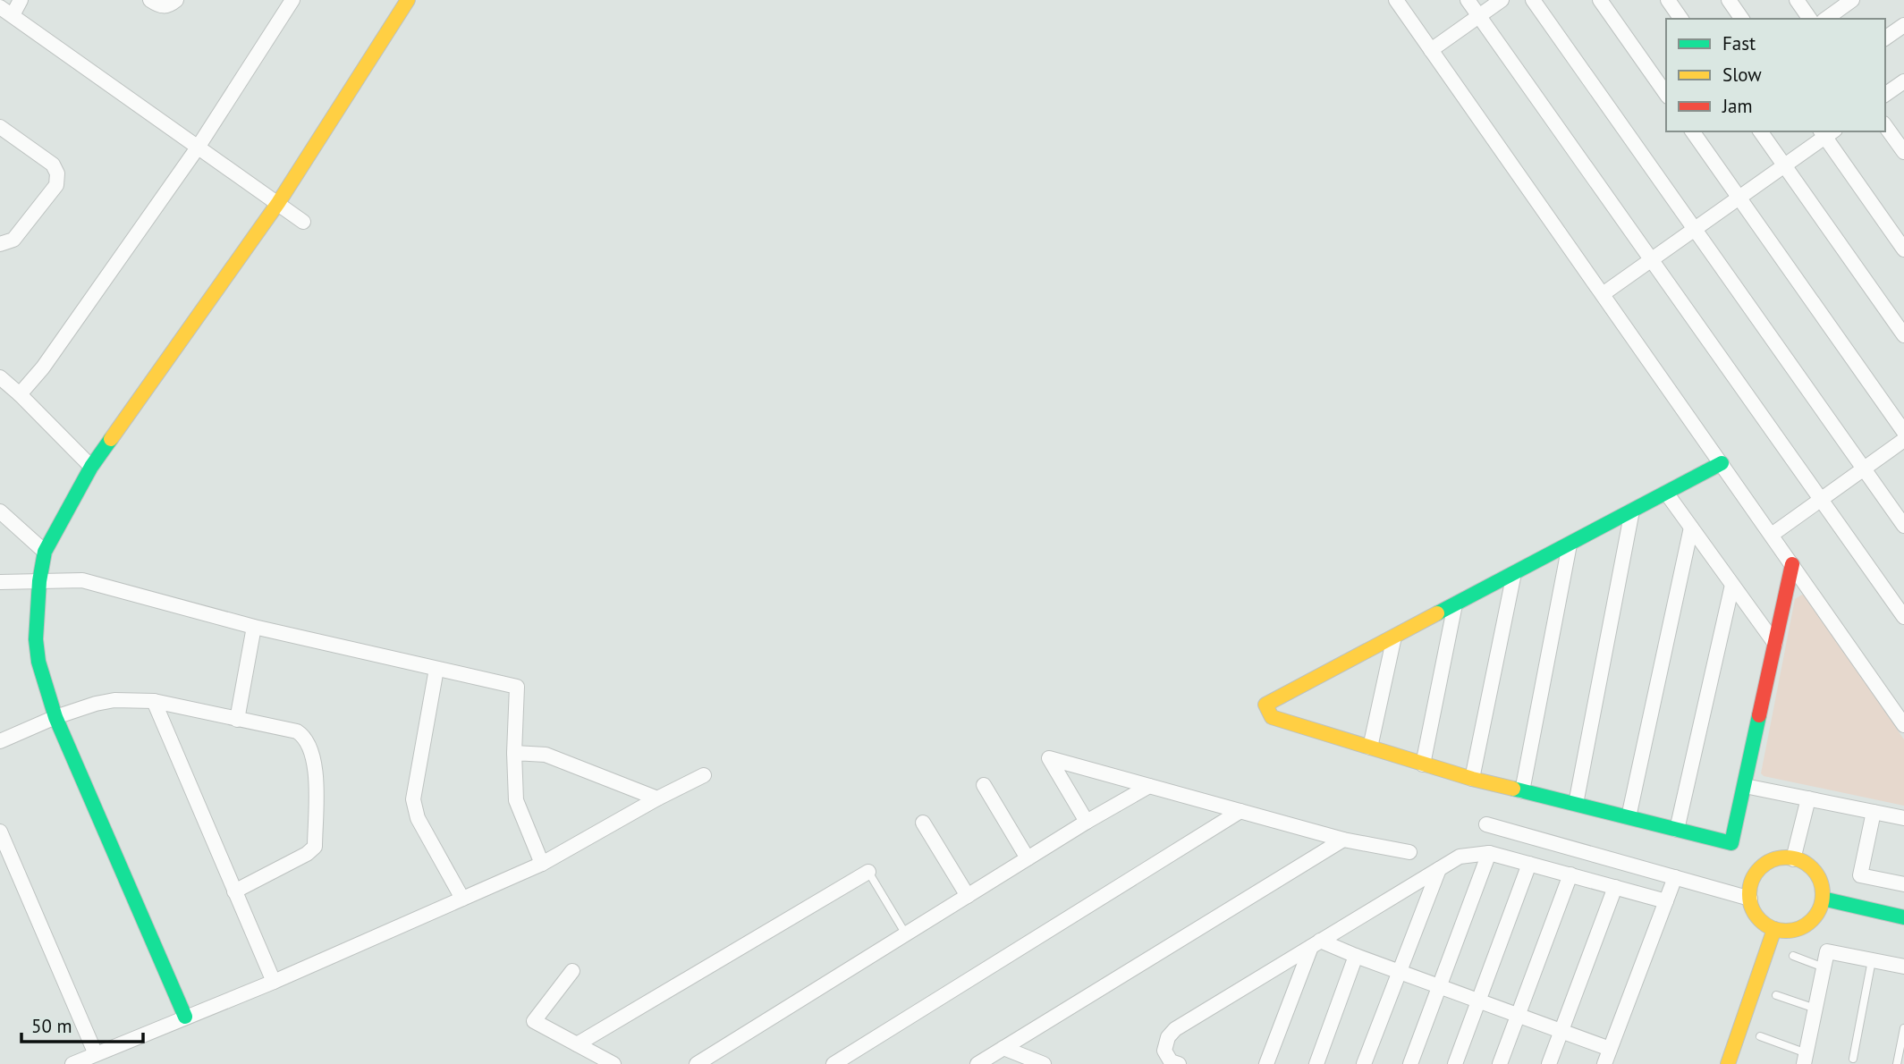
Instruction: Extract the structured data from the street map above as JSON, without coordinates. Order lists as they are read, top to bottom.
{
  "legend": ["Fast", "Slow", "Jam"],
  "scale_bar": "50 m"
}
